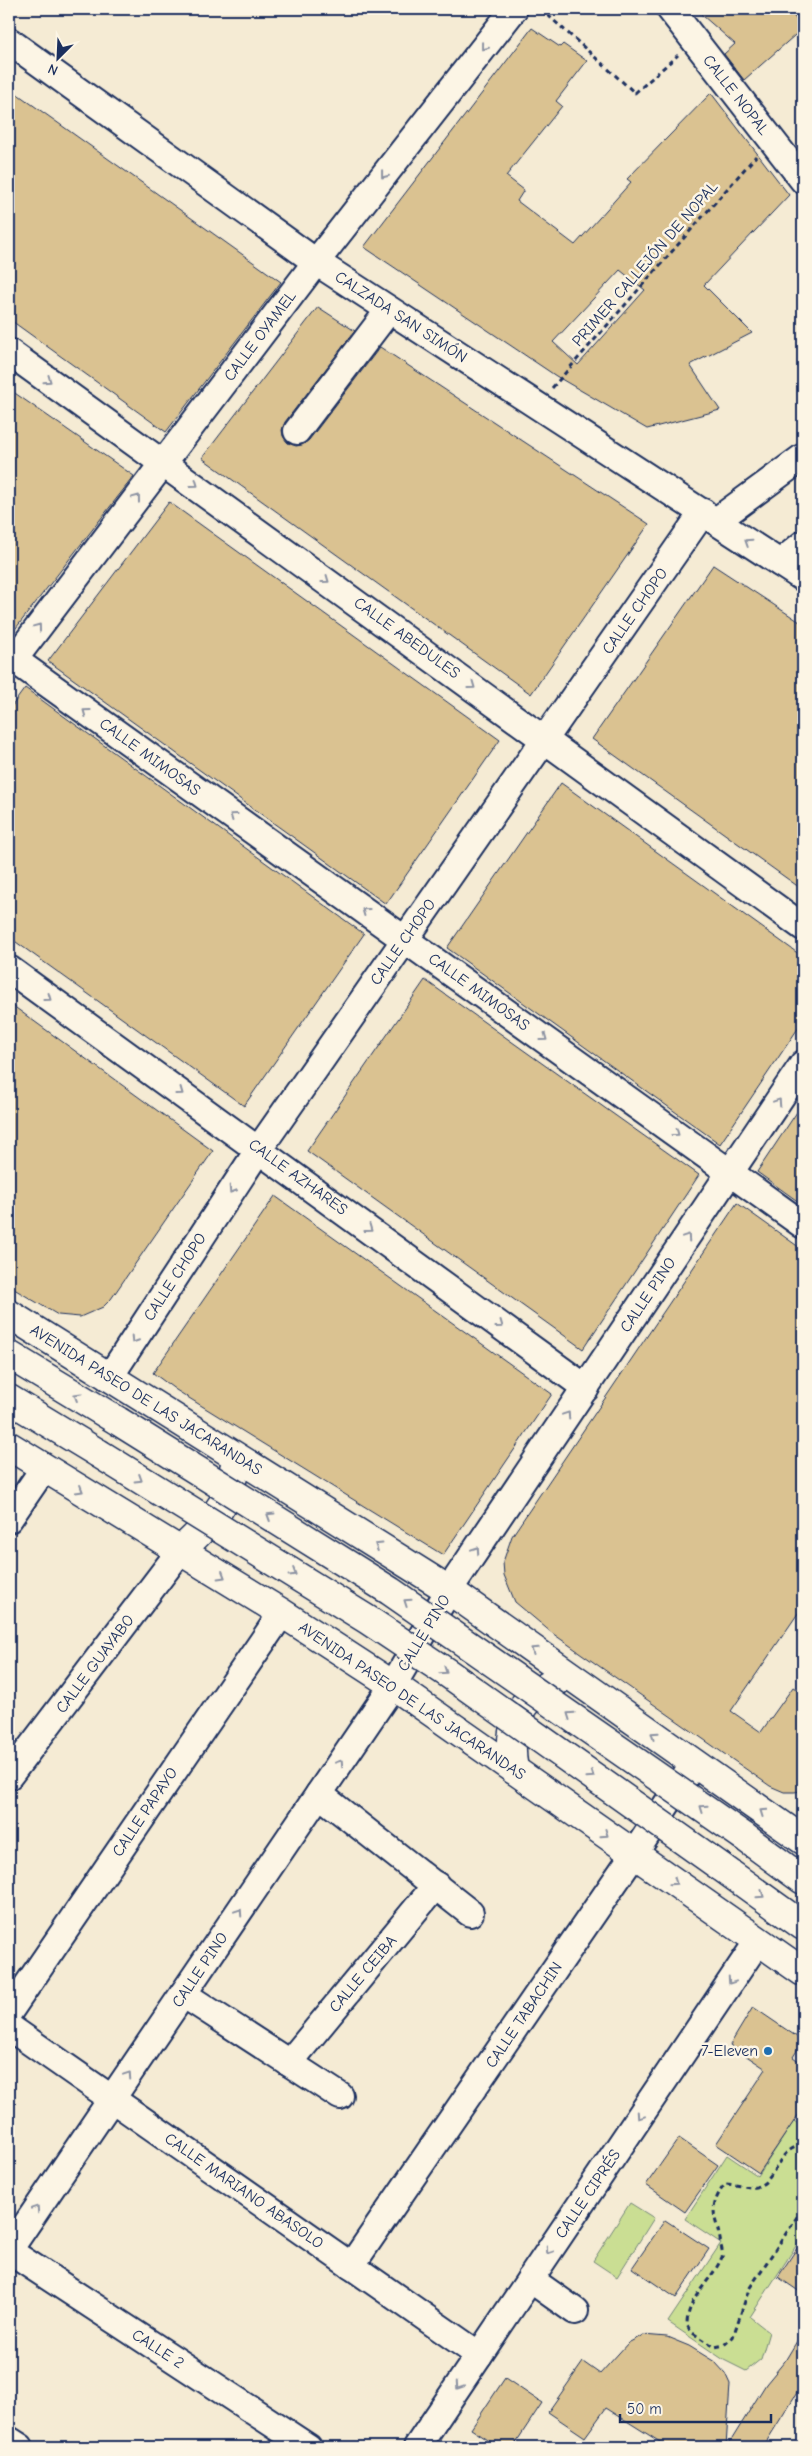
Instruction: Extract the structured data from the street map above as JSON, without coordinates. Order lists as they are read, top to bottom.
{
  "streets": {
    "main road": ["AVENIDA PASEO DE LAS JACARANDAS"],
    "street": [
      "CALLE NOPAL",
      "CALZADA SAN SIMÓN",
      "CALLE OYAMEL",
      "CALLE CHOPO",
      "CALLE ABEDULES",
      "CALLE MIMOSAS",
      "CALLE AZHARES",
      "CALLE PINO",
      "CALLE GUAYABO",
      "CALLE PAPAYO",
      "CALLE CEIBA",
      "CALLE TABACHIN",
      "CALLE MARIANO ABASOLO",
      "CALLE CIPRÉS",
      "CALLE 2"
    ],
    "path": ["PRIMER CALLEJÓN DE NOPAL"]
  },
  "crossings": [
    ["CALLE NOPAL", "PRIMER CALLEJÓN DE NOPAL"],
    ["PRIMER CALLEJÓN DE NOPAL", "CALZADA SAN SIMÓN"],
    ["CALZADA SAN SIMÓN", "CALLE OYAMEL"],
    ["CALZADA SAN SIMÓN", "CALLE CHOPO"],
    ["CALLE OYAMEL", "CALLE ABEDULES"],
    ["CALLE OYAMEL", "CALLE MIMOSAS"],
    ["CALLE CHOPO", "CALLE ABEDULES"],
    ["CALLE CHOPO", "CALLE MIMOSAS"],
    ["CALLE CHOPO", "CALLE AZHARES"],
    ["CALLE CHOPO", "AVENIDA PASEO DE LAS JACARANDAS"],
    ["CALLE MIMOSAS", "CALLE PINO"],
    ["CALLE AZHARES", "CALLE PINO"],
    ["CALLE PINO", "AVENIDA PASEO DE LAS JACARANDAS"],
    ["CALLE PINO", "CALLE MARIANO ABASOLO"],
    ["CALLE PINO", "CALLE 2"],
    ["AVENIDA PASEO DE LAS JACARANDAS", "CALLE GUAYABO"],
    ["AVENIDA PASEO DE LAS JACARANDAS", "CALLE PAPAYO"],
    ["AVENIDA PASEO DE LAS JACARANDAS", "CALLE TABACHIN"],
    ["AVENIDA PASEO DE LAS JACARANDAS", "CALLE CIPRÉS"],
    ["CALLE TABACHIN", "CALLE MARIANO ABASOLO"],
    ["CALLE MARIANO ABASOLO", "CALLE CIPRÉS"]
  ],
  "one_way": [
    "CALLE ABEDULES",
    "CALLE AZHARES",
    "CALLE PINO",
    "CALLE CIPRÉS"
  ],
  "places": ["7-Eleven"],
  "scale_bar": "50 m",
  "north": "bottom left"
}
